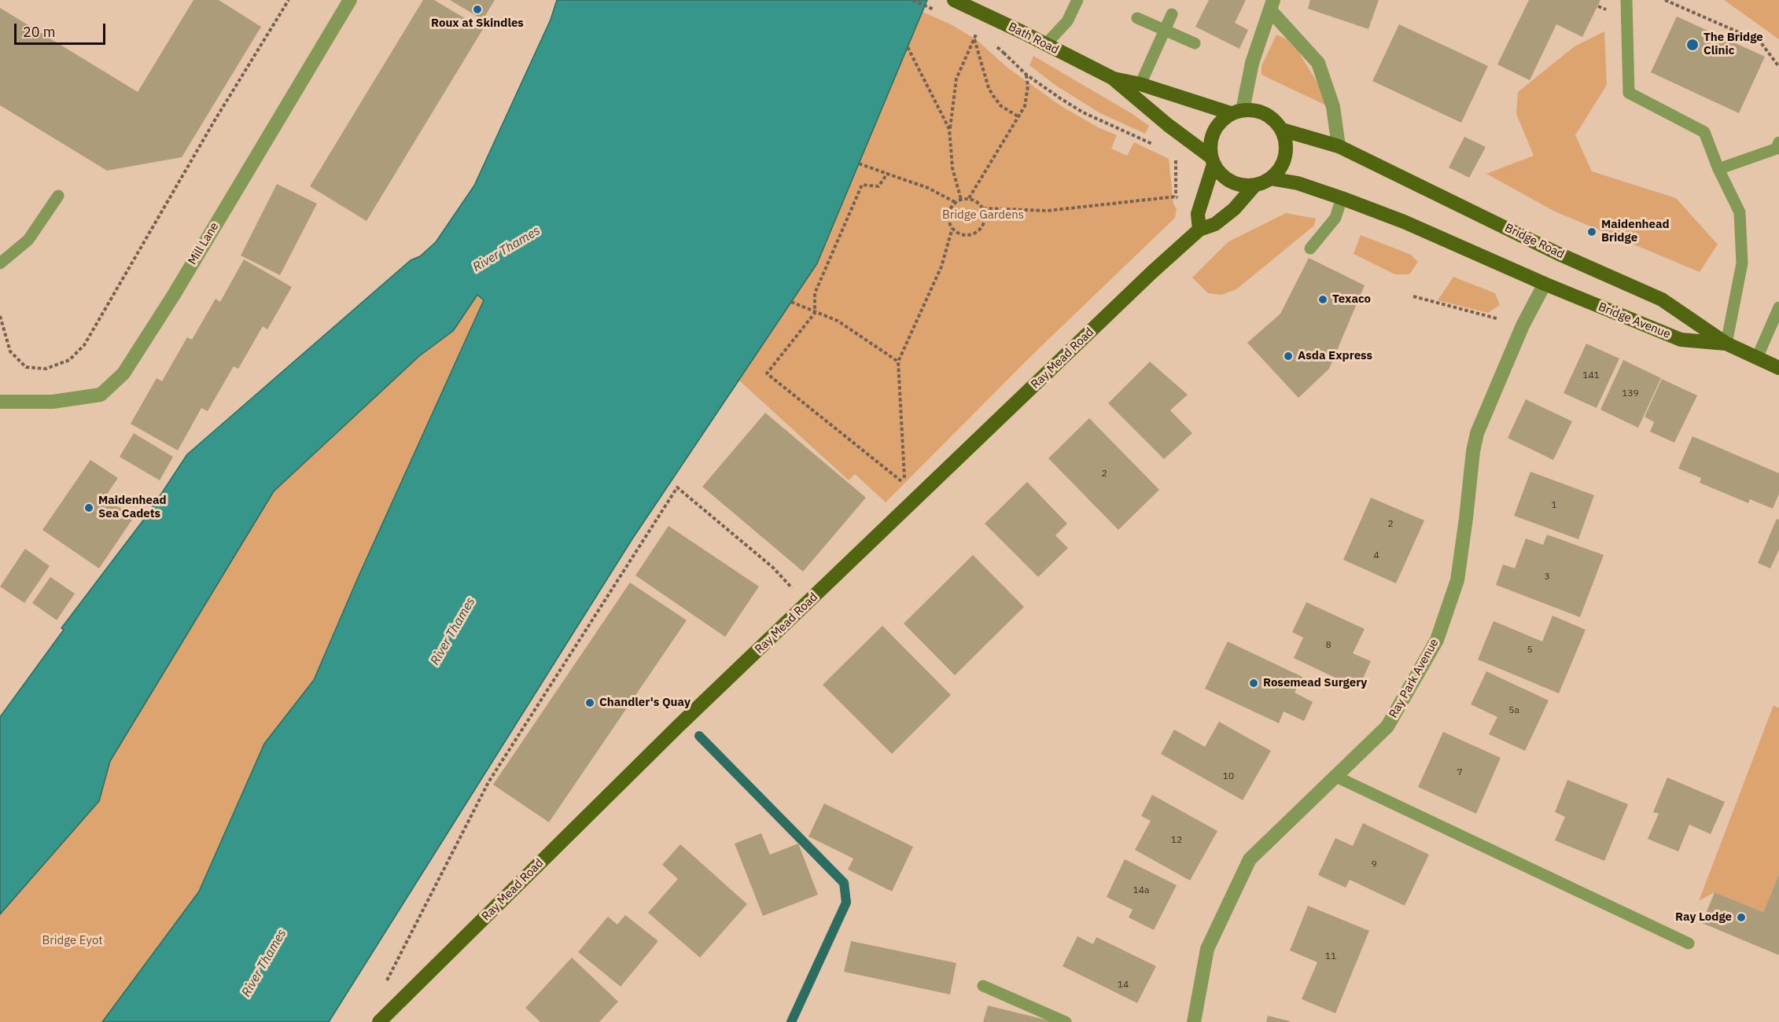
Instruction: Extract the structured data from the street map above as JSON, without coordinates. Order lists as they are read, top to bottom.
{
  "streets": {
    "main road": [
      "Bath Road",
      "Bridge Road",
      "Bridge Avenue",
      "Ray Mead Road"
    ],
    "street": ["Mill Lane", "Ray Park Avenue"]
  },
  "crossings": [
    ["Bath Road", "Bridge Road"],
    ["Bath Road", "Ray Mead Road"],
    ["Bridge Road", "Bridge Avenue"],
    ["Bridge Road", "Ray Mead Road"],
    ["Bridge Avenue", "Ray Park Avenue"]
  ],
  "water": ["River Thames"],
  "parks": ["Bridge Gardens", "Bridge Eyot"],
  "places": [
    "Roux at Skindles",
    "The Bridge Clinic",
    "Maidenhead Bridge",
    "Texaco",
    "Asda Express",
    "Maidenhead Sea Cadets",
    "Rosemead Surgery",
    "Chandler's Quay",
    "Ray Lodge"
  ],
  "house_numbers": [
    "141",
    "139",
    "2",
    "1",
    "2",
    "4",
    "3",
    "8",
    "5",
    "5a",
    "7",
    "10",
    "12",
    "9",
    "14a",
    "11",
    "14"
  ],
  "scale_bar": "20 m"
}
